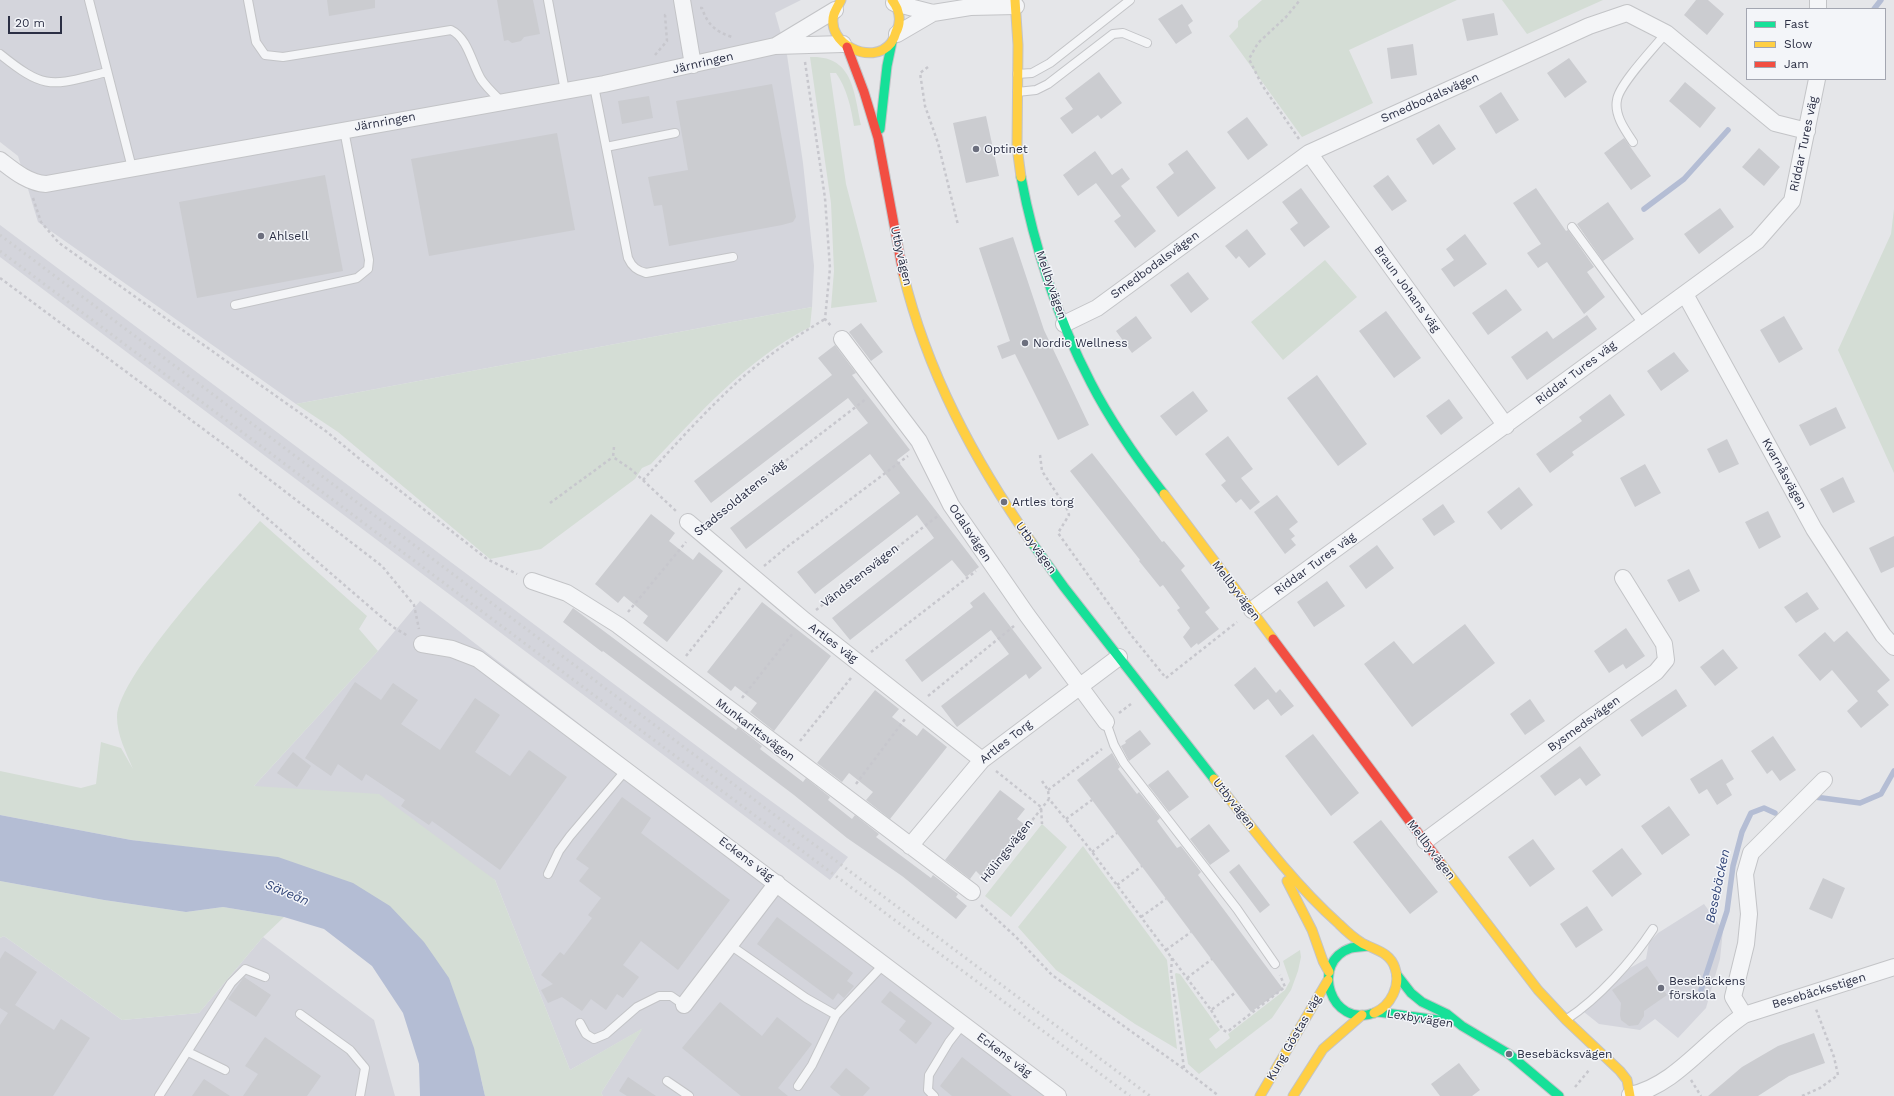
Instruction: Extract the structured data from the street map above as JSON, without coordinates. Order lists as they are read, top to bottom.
{
  "streets": {
    "main road": [
      "Utbyvägen",
      "Mellbyvägen",
      "Lexbyvägen",
      "Kung Göstas väg"
    ],
    "street": [
      "Järnringen",
      "Smedbodalsvägen",
      "Riddar Tures väg",
      "Braun Johans väg",
      "Kvarnåsvägen",
      "Odalsvägen",
      "Artles väg",
      "Bysmedsvägen",
      "Munkarittsvägen",
      "Artles Torg",
      "Eckens väg",
      "Besebäcksstigen"
    ],
    "path": ["Stadssoldatens väg", "Vändstensvägen", "Hölingsvägen"]
  },
  "crossings": [
    ["Järnringen", "Utbyvägen"],
    ["Smedbodalsvägen", "Riddar Tures väg"],
    ["Smedbodalsvägen", "Mellbyvägen"],
    ["Smedbodalsvägen", "Braun Johans väg"],
    ["Riddar Tures väg", "Mellbyvägen"],
    ["Riddar Tures väg", "Braun Johans väg"],
    ["Riddar Tures väg", "Kvarnåsvägen"],
    ["Utbyvägen", "Mellbyvägen"],
    ["Utbyvägen", "Artles Torg"],
    ["Utbyvägen", "Lexbyvägen"],
    ["Utbyvägen", "Kung Göstas väg"],
    ["Mellbyvägen", "Bysmedsvägen"],
    ["Stadssoldatens väg", "Odalsvägen"],
    ["Stadssoldatens väg", "Artles väg"],
    ["Stadssoldatens väg", "Munkarittsvägen"],
    ["Odalsvägen", "Vändstensvägen"],
    ["Odalsvägen", "Artles Torg"],
    ["Vändstensvägen", "Artles väg"],
    ["Vändstensvägen", "Munkarittsvägen"],
    ["Artles väg", "Artles Torg"],
    ["Munkarittsvägen", "Artles Torg"],
    ["Munkarittsvägen", "Hölingsvägen"],
    ["Lexbyvägen", "Kung Göstas väg"]
  ],
  "water": ["Besebäcken", "Säveån"],
  "places": [
    "Optinet",
    "Ahlsell",
    "Nordic Wellness",
    "Artles torg",
    "Besebäckens förskola",
    "Besebäcksvägen"
  ],
  "legend": ["Fast", "Slow", "Jam"],
  "scale_bar": "20 m"
}
